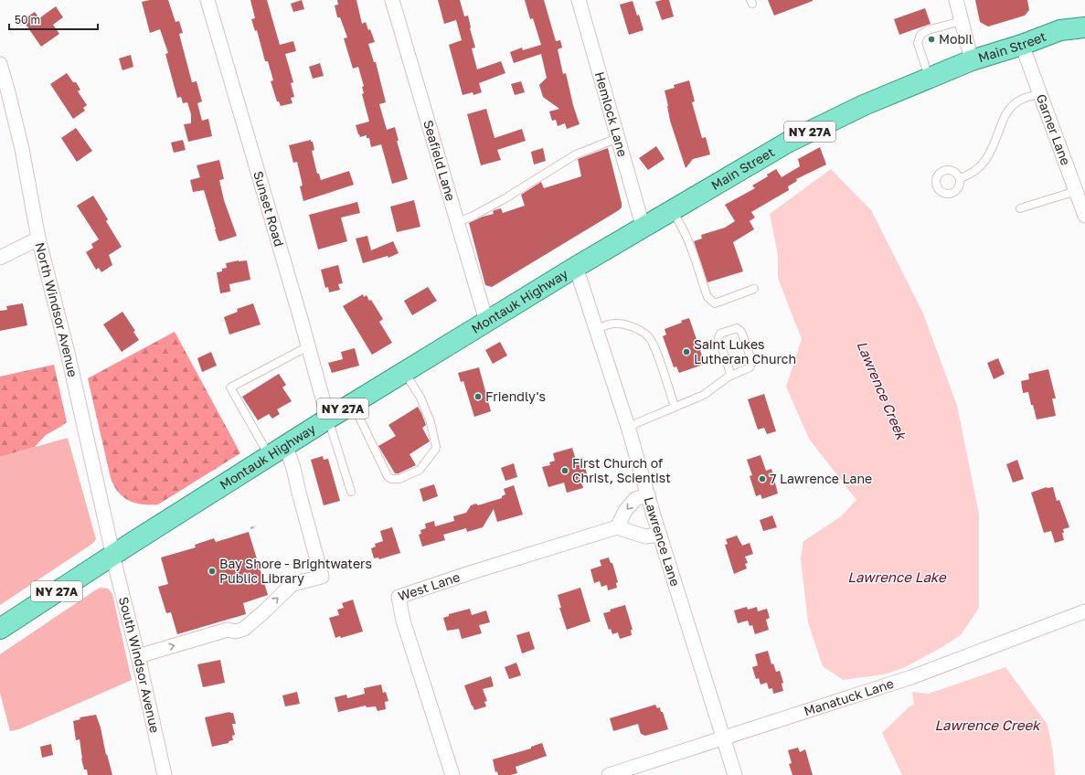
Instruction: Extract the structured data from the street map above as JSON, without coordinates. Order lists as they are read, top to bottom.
{
  "streets": {
    "main road": ["Main Street", "NY 27A", "Montauk Highway"],
    "street": [
      "Hemlock Lane",
      "Garner Lane",
      "Seafield Lane",
      "Sunset Road",
      "North Windsor Avenue",
      "Lawrence Lane",
      "West Lane",
      "South Windsor Avenue",
      "Manatuck Lane"
    ]
  },
  "crossings": [
    ["Main Street", "Hemlock Lane"],
    ["Main Street", "Garner Lane"],
    ["Main Street", "Montauk Highway"],
    ["Main Street", "Lawrence Lane"],
    ["Seafield Lane", "Montauk Highway"],
    ["Sunset Road", "Montauk Highway"],
    ["Montauk Highway", "North Windsor Avenue"],
    ["Montauk Highway", "Lawrence Lane"],
    ["Montauk Highway", "South Windsor Avenue"],
    ["North Windsor Avenue", "South Windsor Avenue"],
    ["Lawrence Lane", "Manatuck Lane"]
  ],
  "water": ["Lawrence Creek", "Lawrence Lake"],
  "places": [
    "Mobil",
    "Saint Lukes Lutheran Church",
    "Friendly's",
    "First Church of Christ, Scientist",
    "7 Lawrence Lane",
    "Bay Shore - Brightwaters Public Library"
  ],
  "scale_bar": "50 m"
}
